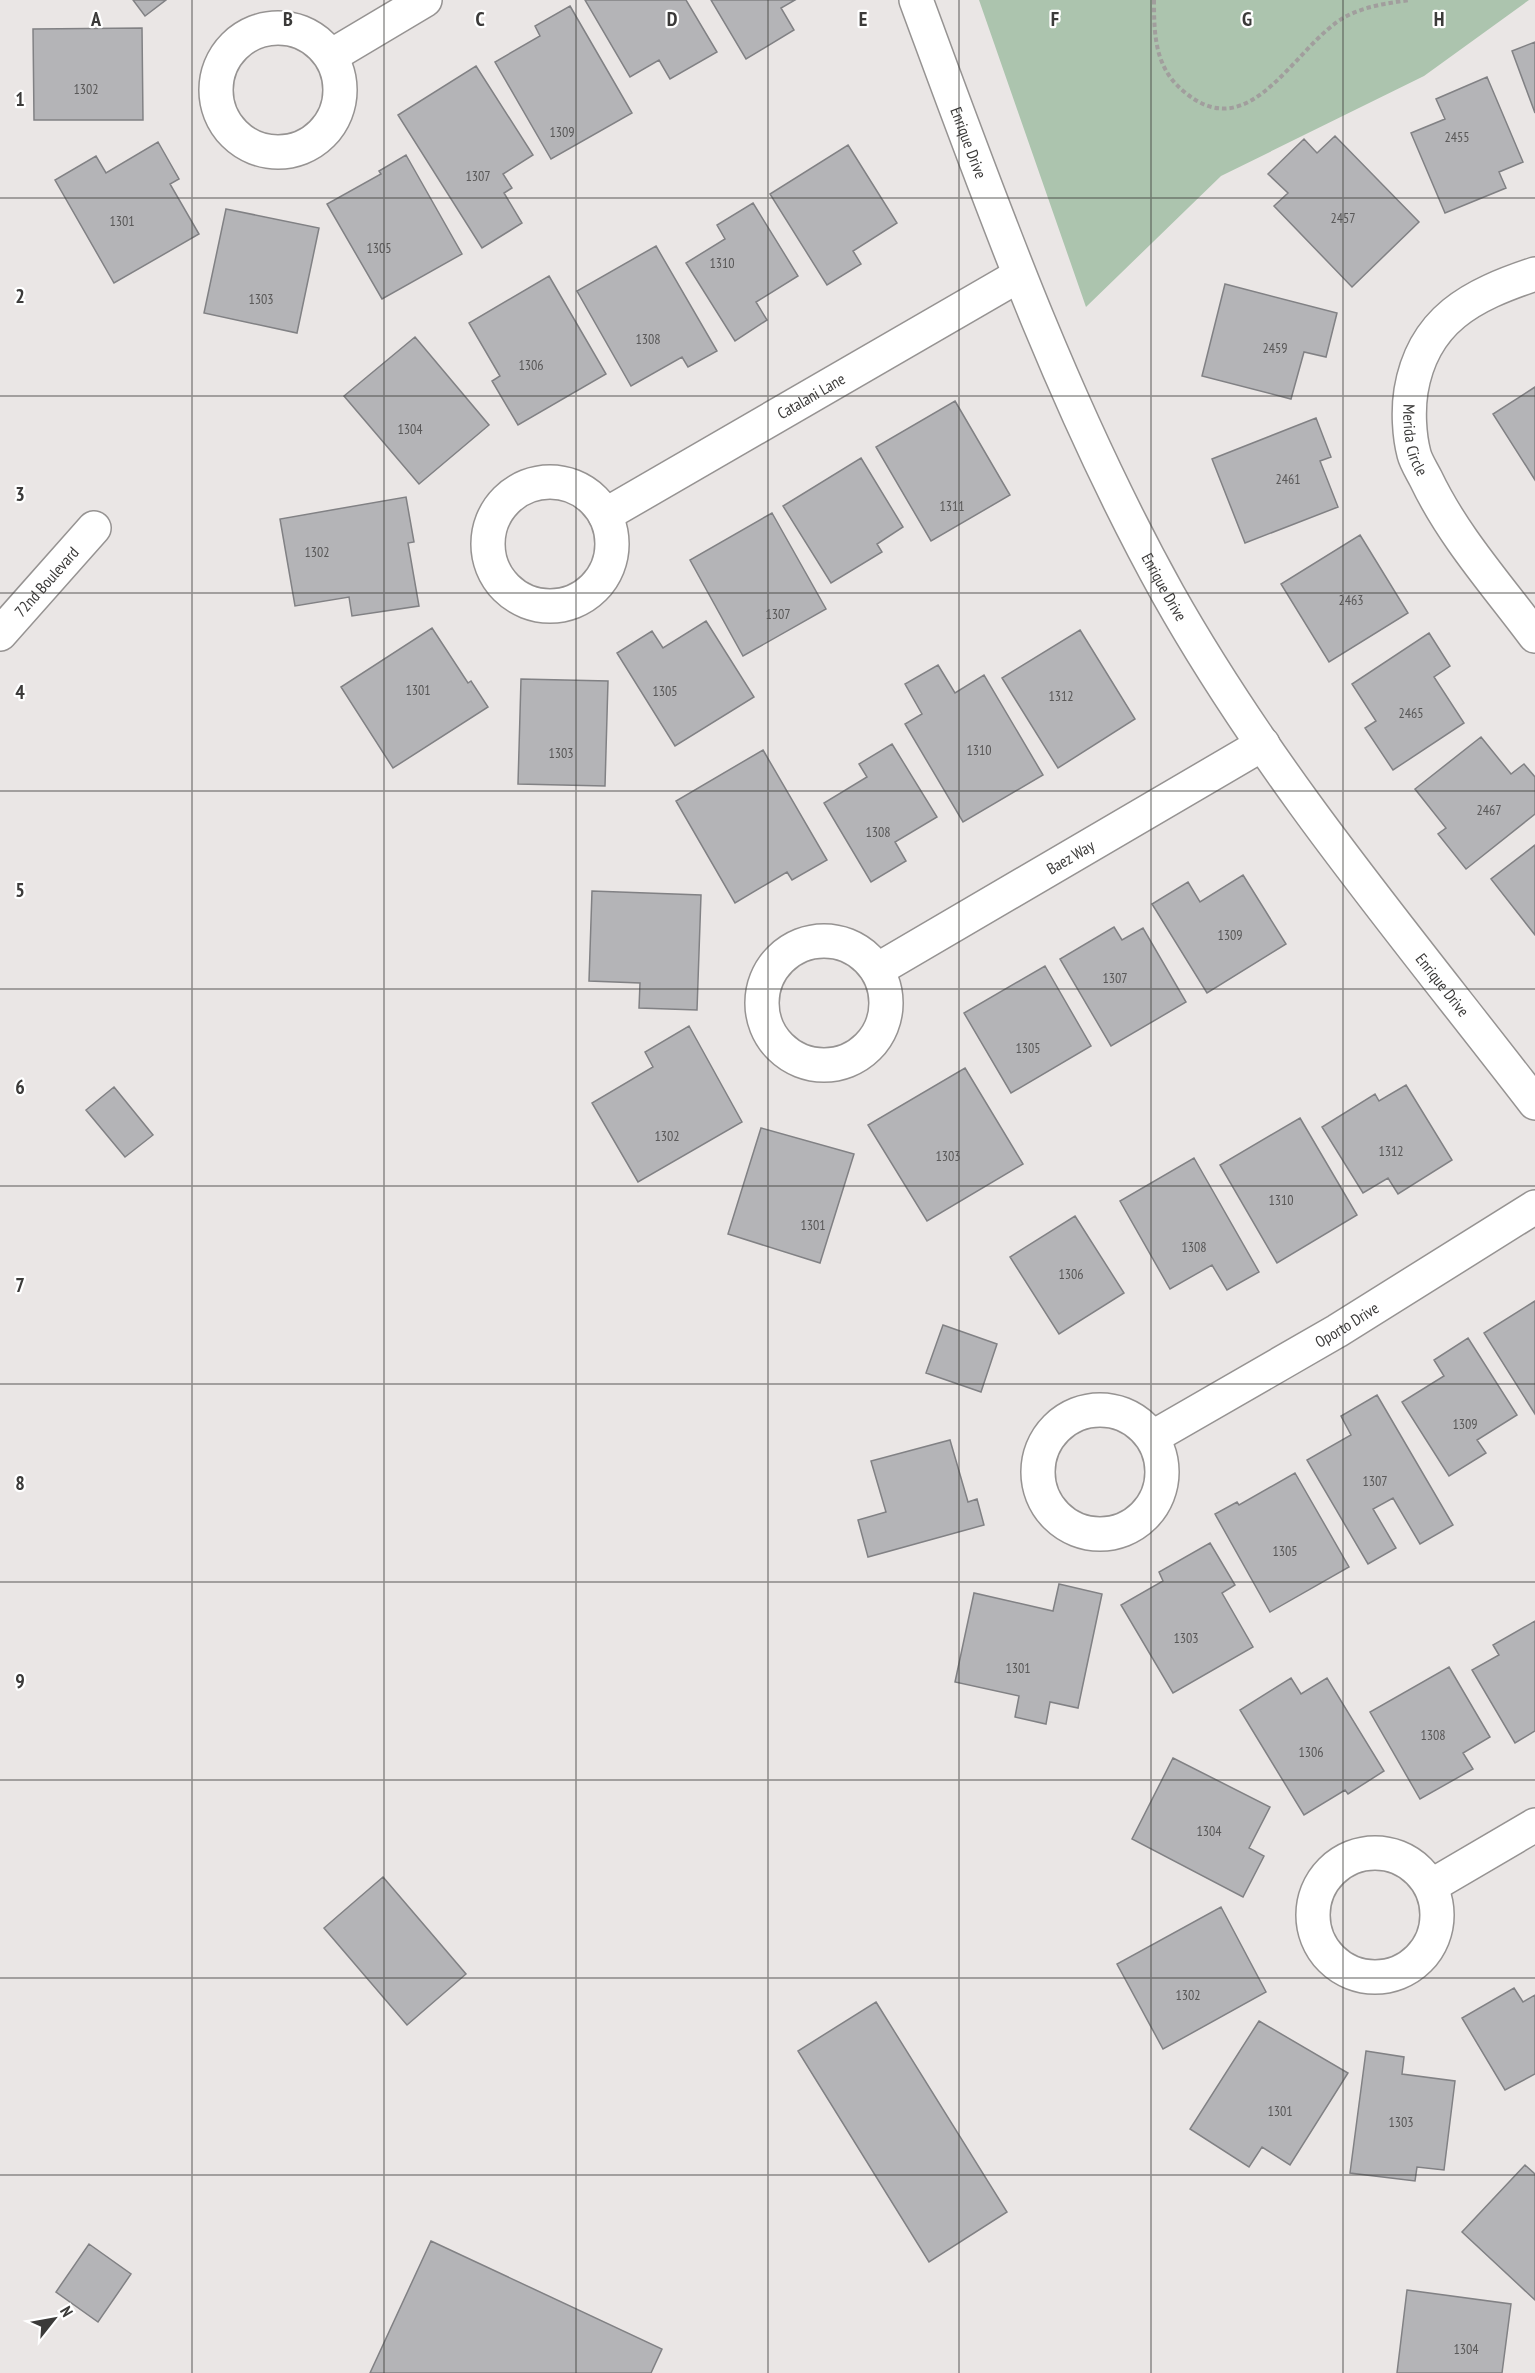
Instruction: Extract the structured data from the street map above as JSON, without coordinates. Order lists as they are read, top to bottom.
{
  "streets": {
    "street": [
      "Enrique Drive",
      "Catalani Lane",
      "Merida Circle",
      "72nd Boulevard",
      "Baez Way",
      "Oporto Drive"
    ]
  },
  "crossings": [
    ["Enrique Drive", "Catalani Lane"],
    ["Enrique Drive", "Baez Way"]
  ],
  "house_numbers": [
    "1302",
    "1309",
    "2455",
    "1307",
    "2457",
    "1301",
    "1305",
    "1310",
    "1303",
    "1308",
    "2459",
    "1306",
    "1304",
    "2461",
    "1311",
    "1302",
    "2463",
    "1307",
    "1301",
    "1305",
    "1312",
    "2465",
    "1310",
    "1303",
    "2467",
    "1308",
    "1309",
    "1307",
    "1305",
    "1302",
    "1312",
    "1303",
    "1310",
    "1301",
    "1308",
    "1306",
    "1309",
    "1307",
    "1305",
    "1303",
    "1301",
    "1308",
    "1306",
    "1304",
    "1302",
    "1301",
    "1303",
    "1304"
  ],
  "north": "top right",
  "grid": {
    "columns": [
      "A",
      "B",
      "C",
      "D",
      "E",
      "F",
      "G",
      "H"
    ],
    "rows": [
      "1",
      "2",
      "3",
      "4",
      "5",
      "6",
      "7",
      "8",
      "9"
    ]
  }
}
